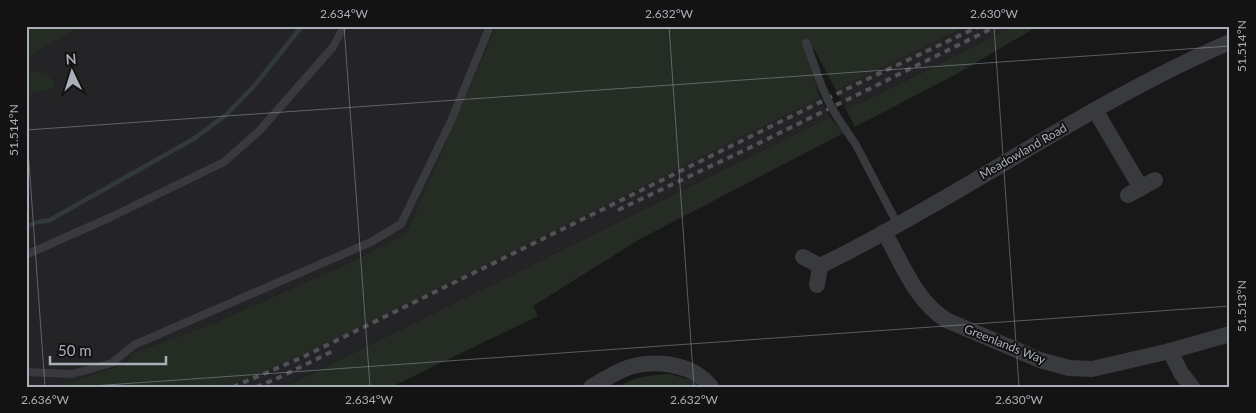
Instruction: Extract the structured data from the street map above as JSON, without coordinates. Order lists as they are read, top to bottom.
{
  "streets": {
    "street": ["Meadowland Road", "Greenlands Way"]
  },
  "crossings": [
    ["Meadowland Road", "Greenlands Way"]
  ],
  "scale_bar": "50 m",
  "north": "top",
  "coordinates": [
    "2.634°W",
    "2.632°W",
    "2.630°W",
    "51.514°N",
    "51.513°N",
    "2.636°W"
  ]
}
